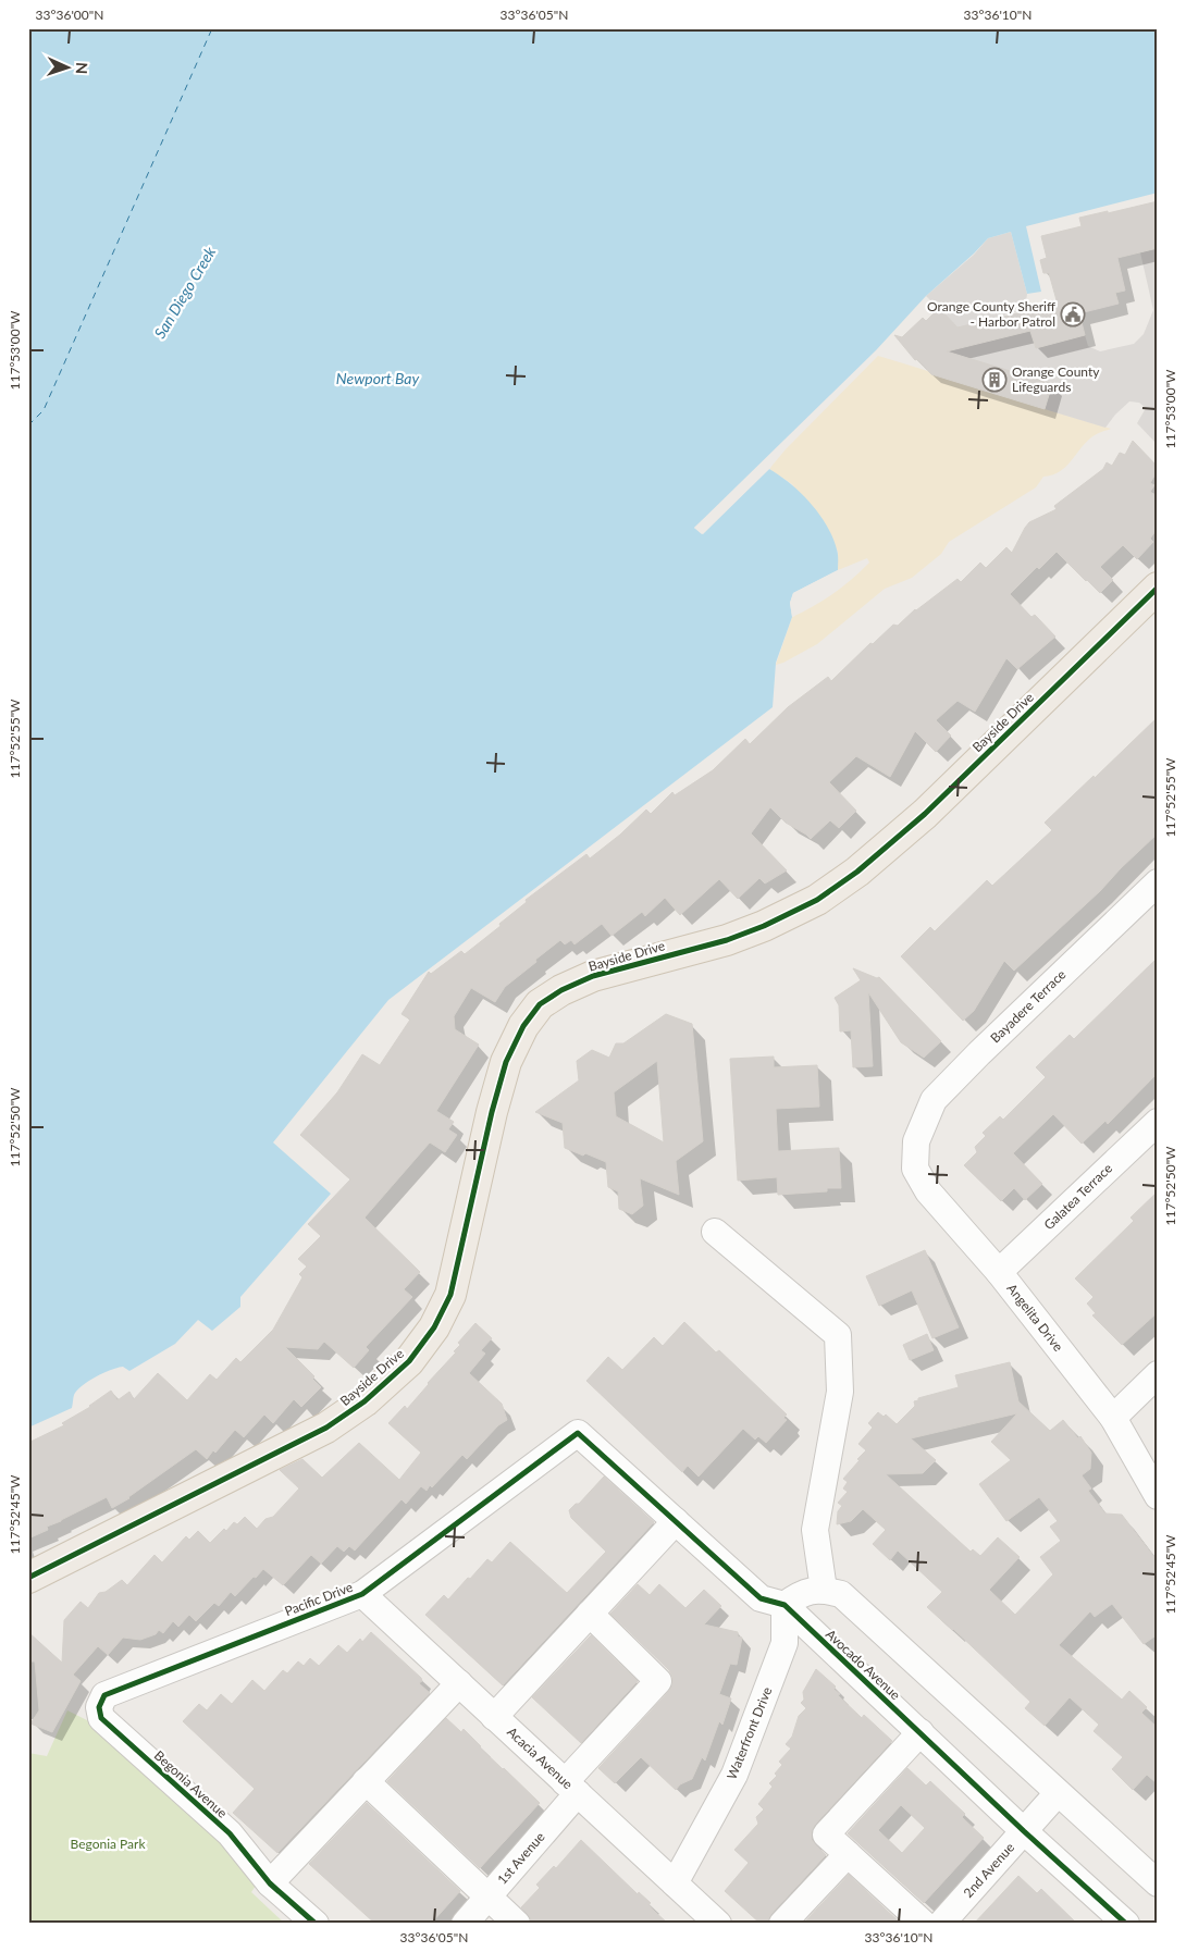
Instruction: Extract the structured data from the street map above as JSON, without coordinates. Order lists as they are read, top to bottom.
{
  "streets": {
    "main road": ["Bayside Drive"],
    "street": [
      "Bayadere Terrace",
      "Galatea Terrace",
      "Angelita Drive",
      "Pacific Drive",
      "Avocado Avenue",
      "Waterfront Drive",
      "Acacia Avenue",
      "Begonia Avenue",
      "1st Avenue",
      "2nd Avenue"
    ]
  },
  "crossings": [
    ["Bayadere Terrace", "Angelita Drive"],
    ["Galatea Terrace", "Angelita Drive"],
    ["Pacific Drive", "Avocado Avenue"],
    ["Pacific Drive", "Acacia Avenue"],
    ["Pacific Drive", "Begonia Avenue"],
    ["Avocado Avenue", "Waterfront Drive"],
    ["Avocado Avenue", "2nd Avenue"],
    ["Waterfront Drive", "Acacia Avenue"],
    ["Acacia Avenue", "1st Avenue"]
  ],
  "water": ["San Diego Creek", "Newport Bay"],
  "parks": ["Begonia Park"],
  "places": {
    "public building": ["Orange County Sheriff - Harbor Patrol"],
    "building": ["Orange County Lifeguards"]
  },
  "north": "right",
  "coordinates": [
    "33°36'00\"N",
    "33°36'05\"N",
    "33°36'10\"N",
    "117°53'00\"W",
    "117°52'55\"W",
    "117°52'50\"W",
    "117°52'45\"W"
  ]
}
